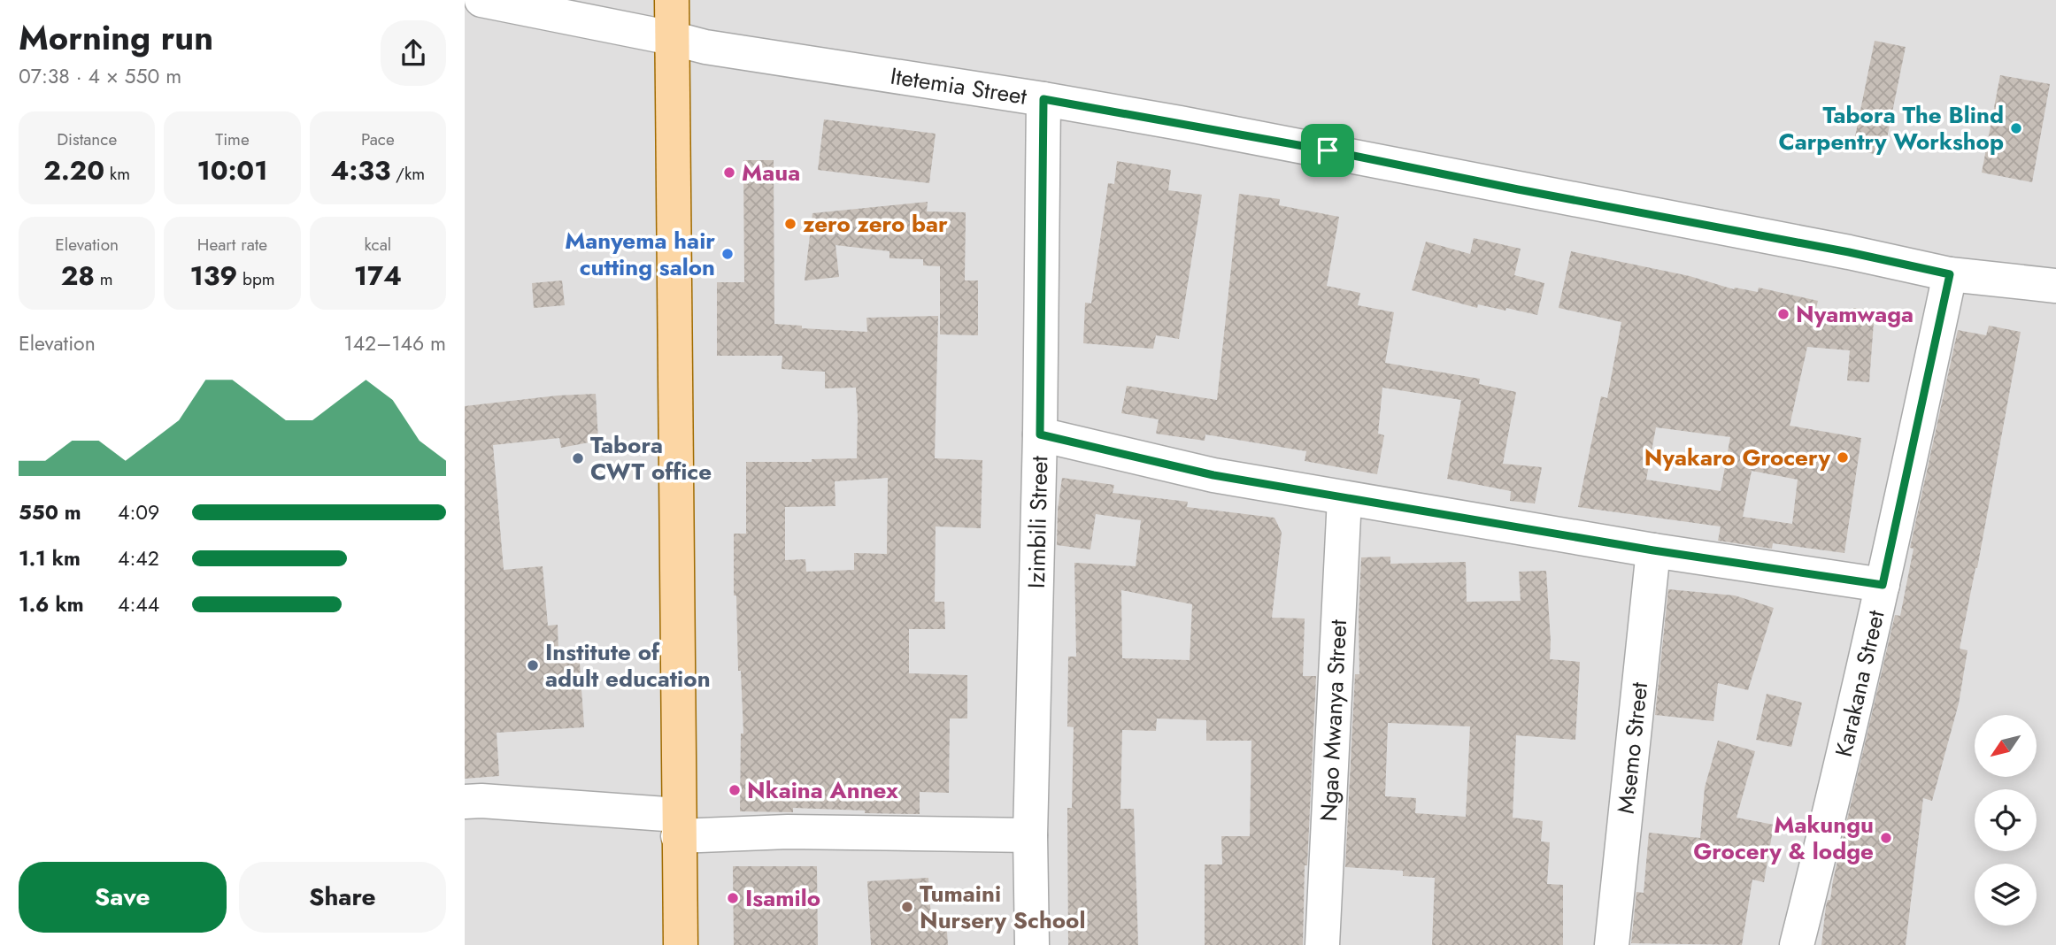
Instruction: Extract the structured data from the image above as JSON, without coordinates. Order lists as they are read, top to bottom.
{
  "streets": {
    "street": [
      "Itetemia Street",
      "Izimbili Street",
      "Karakana Street",
      "Ngao Mwanya Street",
      "Msemo Street"
    ]
  },
  "crossings": [
    ["Itetemia Street", "Izimbili Street"],
    ["Itetemia Street", "Karakana Street"]
  ],
  "places": [
    "Tabora The Blind Carpentry Workshop",
    "Maua",
    "zero zero bar",
    "Manyema hair cutting salon",
    "Nyamwaga",
    "Nyakaro Grocery",
    "Tabora CWT office",
    "Institute of adult education",
    "Nkaina Annex",
    "Makungu Grocery & lodge",
    "Isamilo",
    "Tumaini Nursery School"
  ],
  "north": "bottom left",
  "page": {
    "heading": ["Morning run", "07:38 · 4 × 550 m"],
    "stats": [
      ["Distance", "2.20 km"],
      ["Time", "10:01"],
      ["Pace", "4:33 /km"],
      ["Elevation", "28 m"],
      ["Heart rate", "139 bpm"],
      ["kcal", "174"]
    ],
    "chart": ["Elevation", "142–146 m"],
    "list": [
      {
        "name": "550 m",
        "note": "4:09"
      },
      {
        "name": "1.1 km",
        "note": "4:42"
      },
      {
        "name": "1.6 km",
        "note": "4:44"
      }
    ],
    "buttons": ["Save", "Share"]
  }
}
